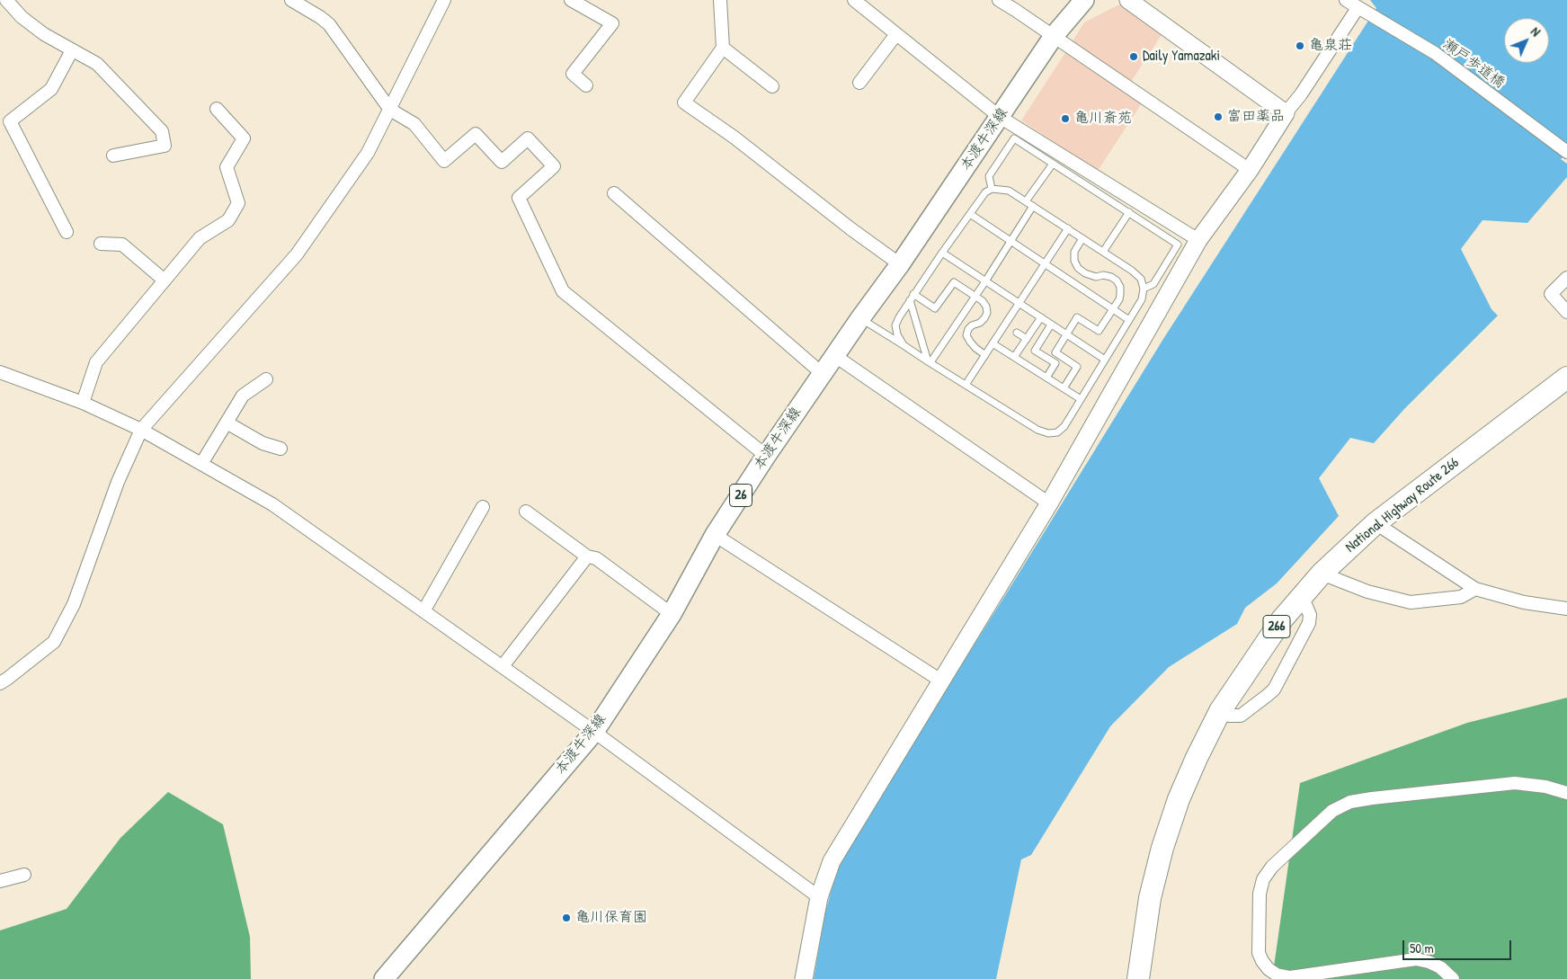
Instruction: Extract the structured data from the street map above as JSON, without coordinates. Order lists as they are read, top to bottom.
{
  "streets": {
    "highway": ["National Highway Route 266", "266"],
    "main road": ["本渡牛深線", "26"],
    "street": ["瀬戸歩道橋"]
  },
  "places": [
    "亀泉荘",
    "Daily Yamazaki",
    "富田薬品",
    "亀川斎苑",
    "亀川保育園"
  ],
  "scale_bar": "50 m",
  "north": "top right"
}
